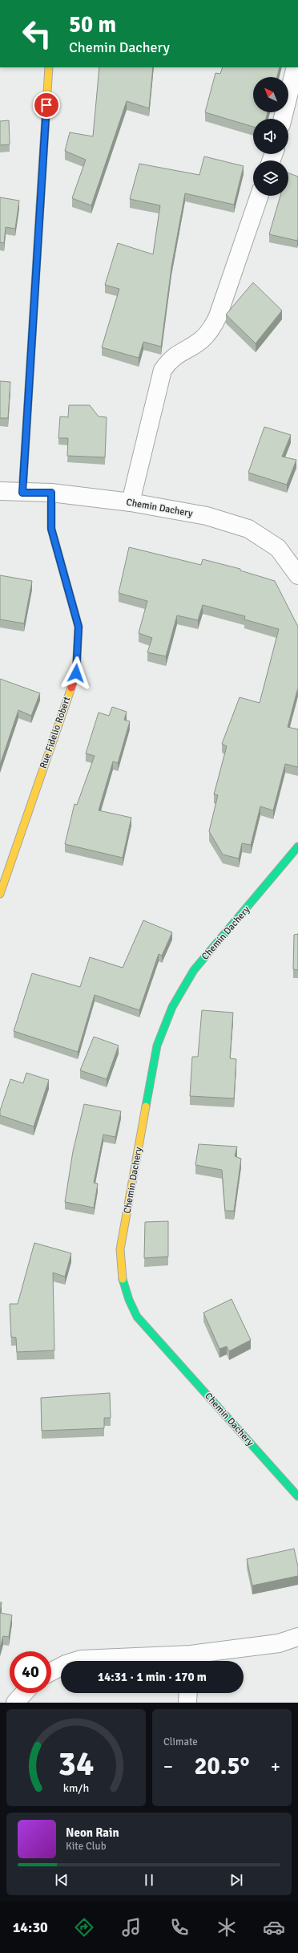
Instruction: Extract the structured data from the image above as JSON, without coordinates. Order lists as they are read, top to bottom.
{
  "streets": {
    "street": ["Chemin Dachery", "Rue Fidelio Robert"]
  },
  "crossings": [
    ["Chemin Dachery", "Rue Fidelio Robert"]
  ],
  "north": "top left",
  "page": {
    "turn": ["50 m", "Chemin Dachery"],
    "limit": "40",
    "trip": "14:31 · 1 min · 170 m",
    "tile": "Climate",
    "heat": ["−", "20.5°", "+"],
    "song": ["Neon Rain", "Kite Club"],
    "tabs": "14:30",
    "gauge": ["34", "km/h"]
  }
}
